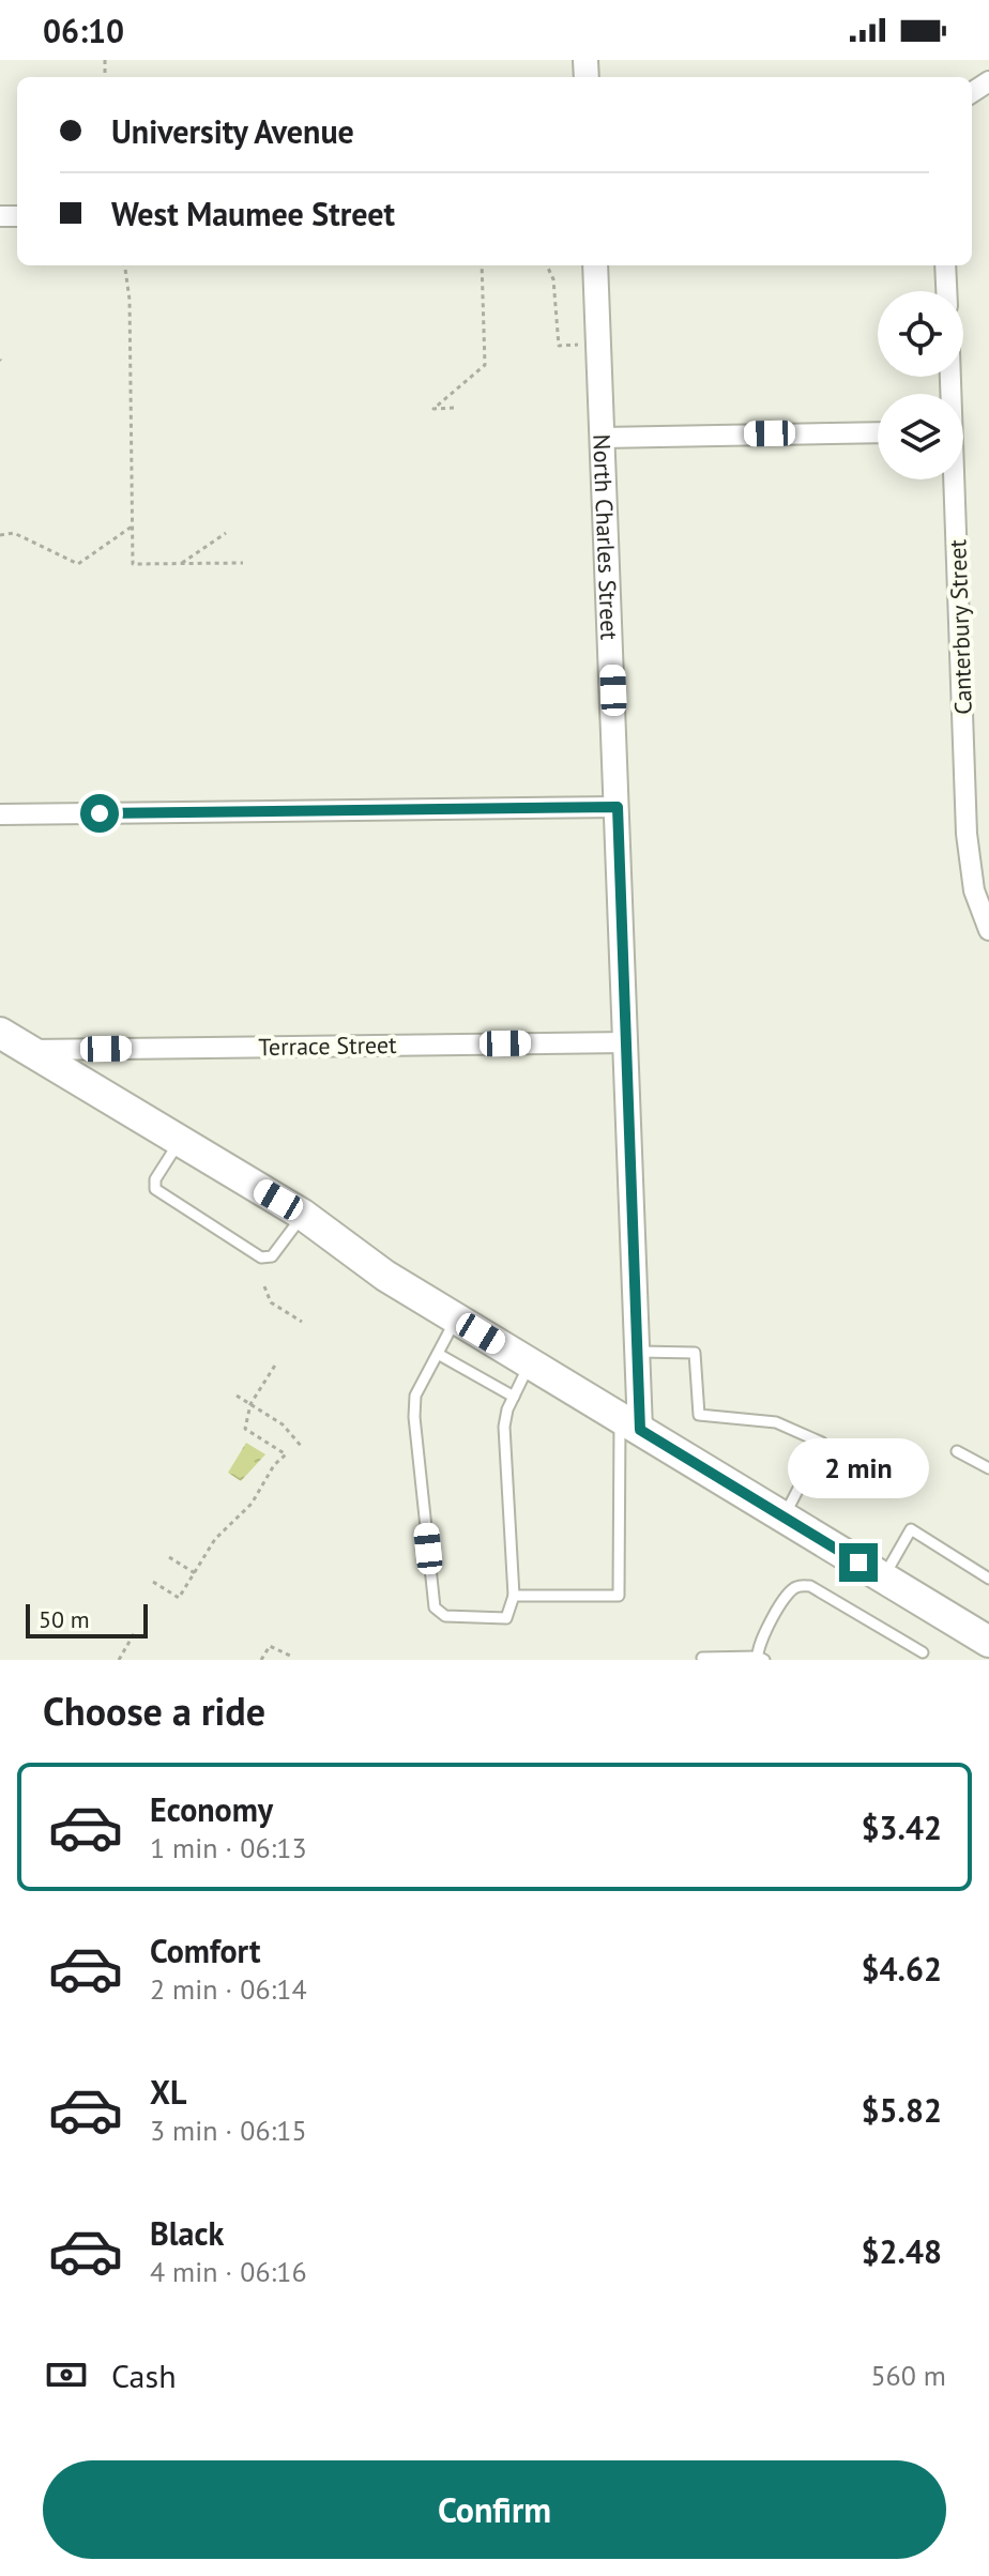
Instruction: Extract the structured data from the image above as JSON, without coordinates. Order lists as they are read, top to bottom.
{
  "streets": {
    "street": ["North Charles Street", "Canterbury Street", "Terrace Street"]
  },
  "crossings": [
    ["North Charles Street", "Terrace Street"]
  ],
  "scale_bar": "50 m",
  "page": {
    "status": "06:10",
    "banner": ["University Avenue", "West Maumee Street"],
    "bubble": "2 min",
    "scale": "50 m",
    "heading": "Choose a ride",
    "list": [
      {
        "name": "Economy",
        "note": "1 min · 06:13",
        "value": "$3.42"
      },
      {
        "name": "Comfort",
        "note": "2 min · 06:14",
        "value": "$4.62"
      },
      {
        "name": "XL",
        "note": "3 min · 06:15",
        "value": "$5.82"
      },
      {
        "name": "Black",
        "note": "4 min · 06:16",
        "value": "$2.48"
      }
    ],
    "pay": ["Cash", "560 m"],
    "buttons": "Confirm"
  }
}
